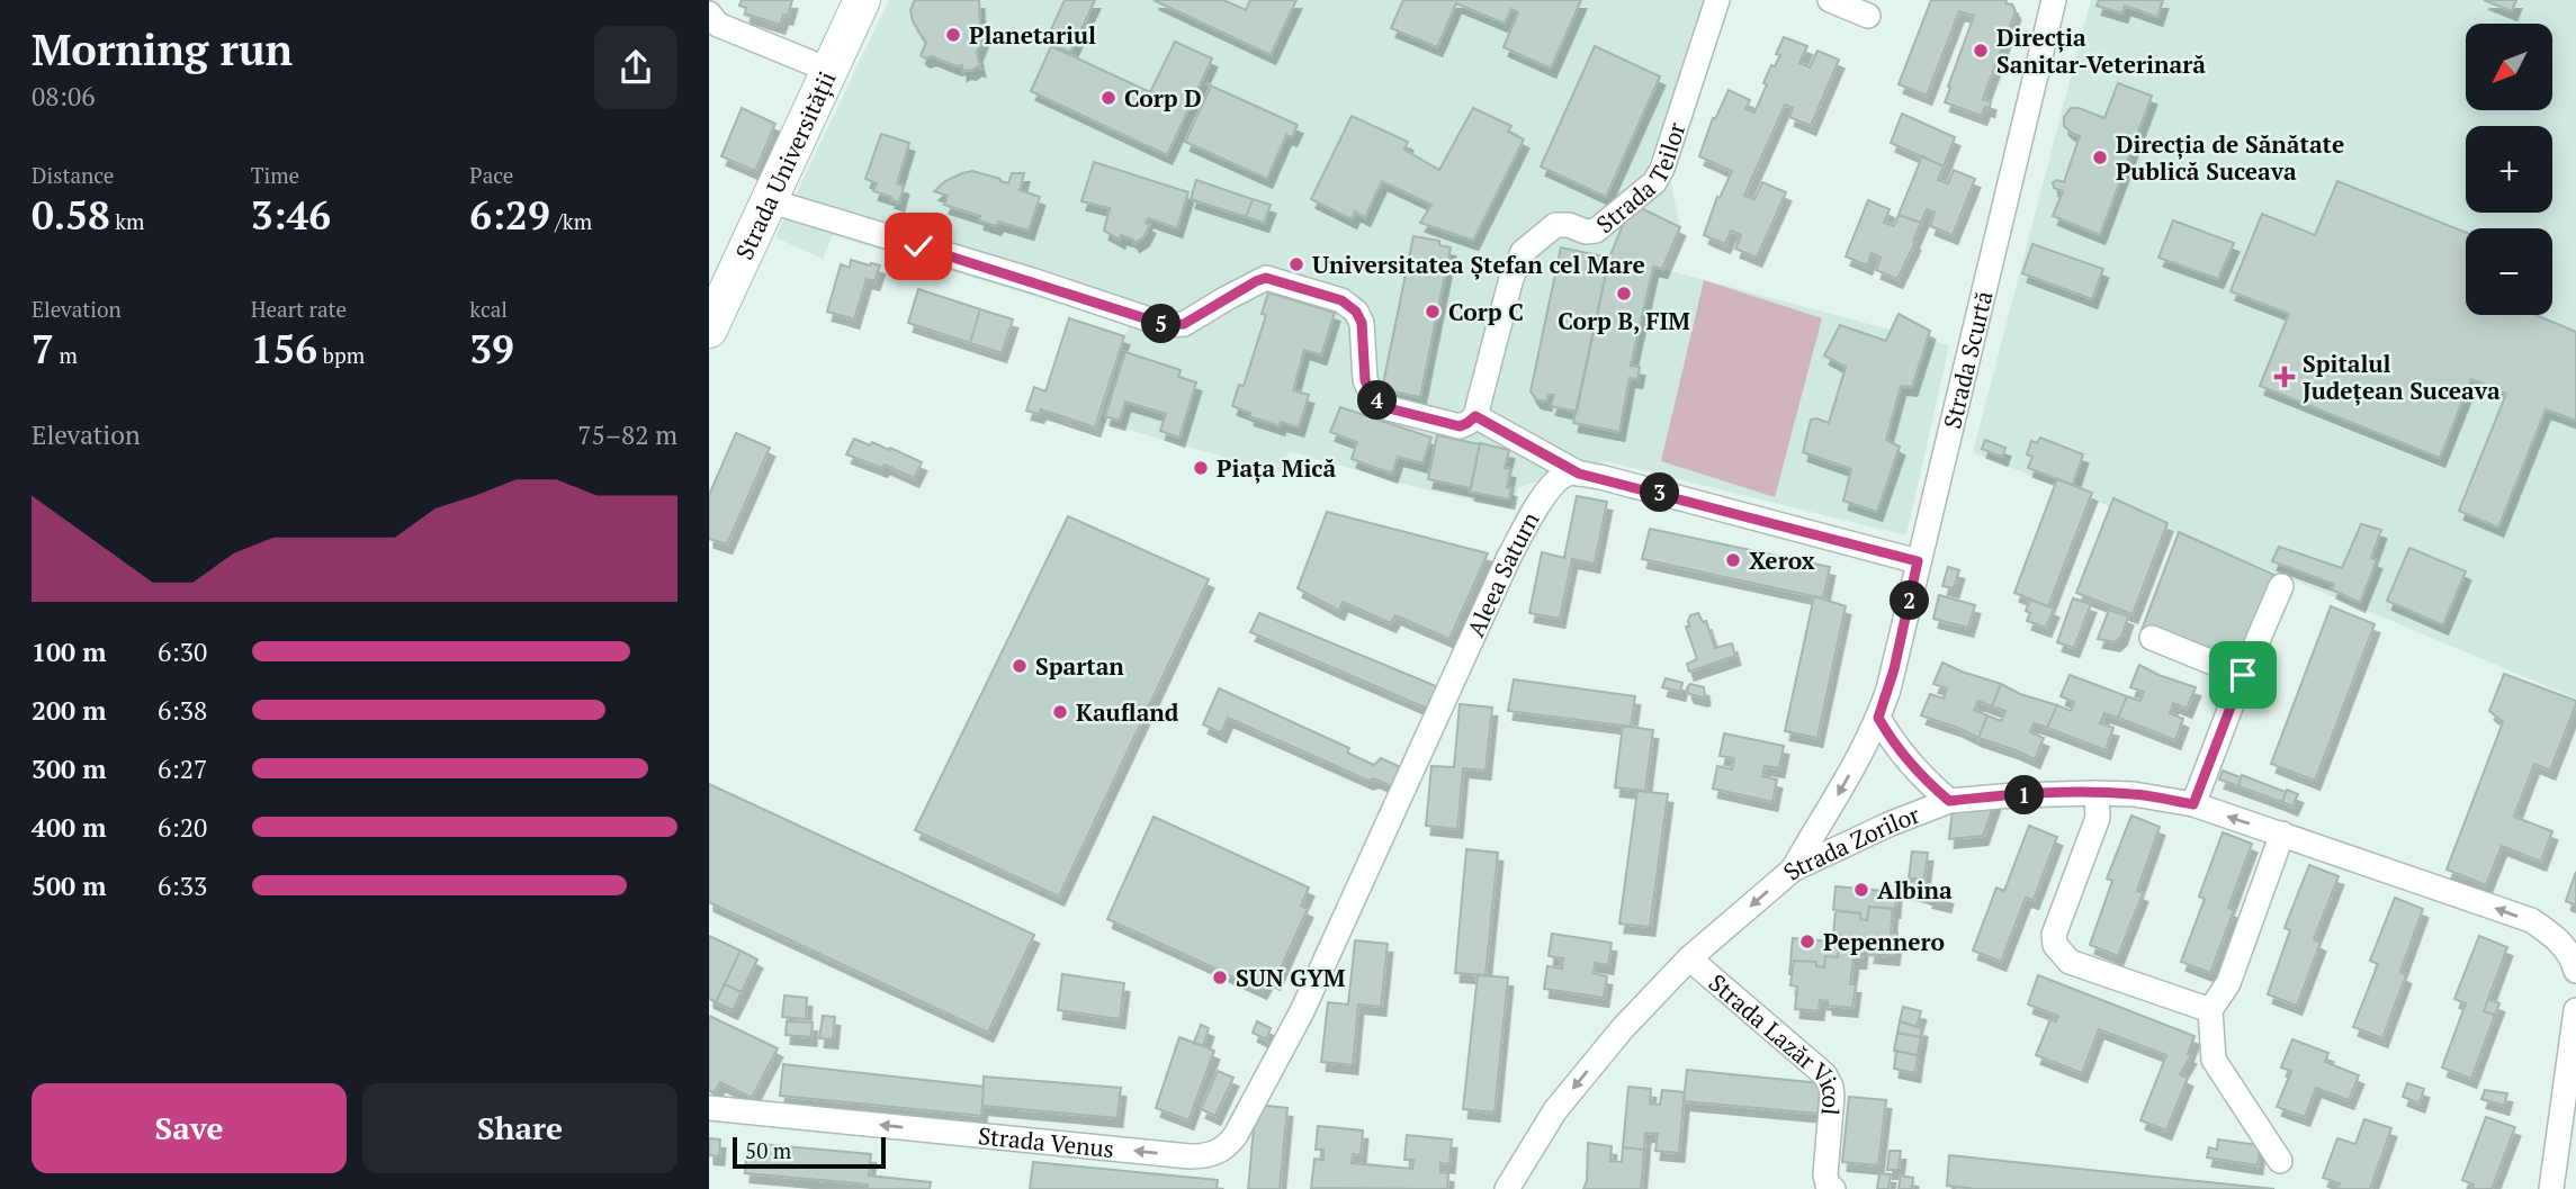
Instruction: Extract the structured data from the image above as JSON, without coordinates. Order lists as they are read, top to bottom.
{
  "streets": {
    "street": [
      "Strada Universității",
      "Strada Teilor",
      "Strada Scurtă",
      "Aleea Saturn",
      "Strada Zorilor",
      "Strada Lazăr Vicol",
      "Strada Venus"
    ]
  },
  "crossings": [
    ["Strada Scurtă", "Strada Zorilor"],
    ["Aleea Saturn", "Strada Venus"],
    ["Strada Zorilor", "Strada Lazăr Vicol"]
  ],
  "one_way": ["Strada Zorilor", "Strada Venus"],
  "places": {
    "other": [
      "Planetariul",
      "Direcția Sanitar-Veterinară",
      "Corp D",
      "Direcția de Sănătate Publică Suceava",
      "Universitatea Ștefan cel Mare",
      "Corp B, FIM",
      "Corp C",
      "Piața Mică",
      "Xerox",
      "Spartan",
      "Kaufland",
      "Albina",
      "Pepennero",
      "SUN GYM"
    ],
    "health": ["Spitalul Județean Suceava"]
  },
  "scale_bar": "50 m",
  "north": "bottom left",
  "page": {
    "heading": ["Morning run", "08:06"],
    "map_buttons": ["+", "−"],
    "stats": [
      ["Distance", "0.58 km"],
      ["Time", "3:46"],
      ["Pace", "6:29 /km"],
      ["Elevation", "7 m"],
      ["Heart rate", "156 bpm"],
      ["kcal", "39"]
    ],
    "pins": [
      "5",
      "4",
      "3",
      "2",
      "1"
    ],
    "chart": ["Elevation", "75–82 m"],
    "list": [
      {
        "name": "100 m",
        "note": "6:30"
      },
      {
        "name": "200 m",
        "note": "6:38"
      },
      {
        "name": "300 m",
        "note": "6:27"
      },
      {
        "name": "400 m",
        "note": "6:20"
      },
      {
        "name": "500 m",
        "note": "6:33"
      }
    ],
    "buttons": ["Save", "Share"],
    "scale": "50 m"
  }
}
